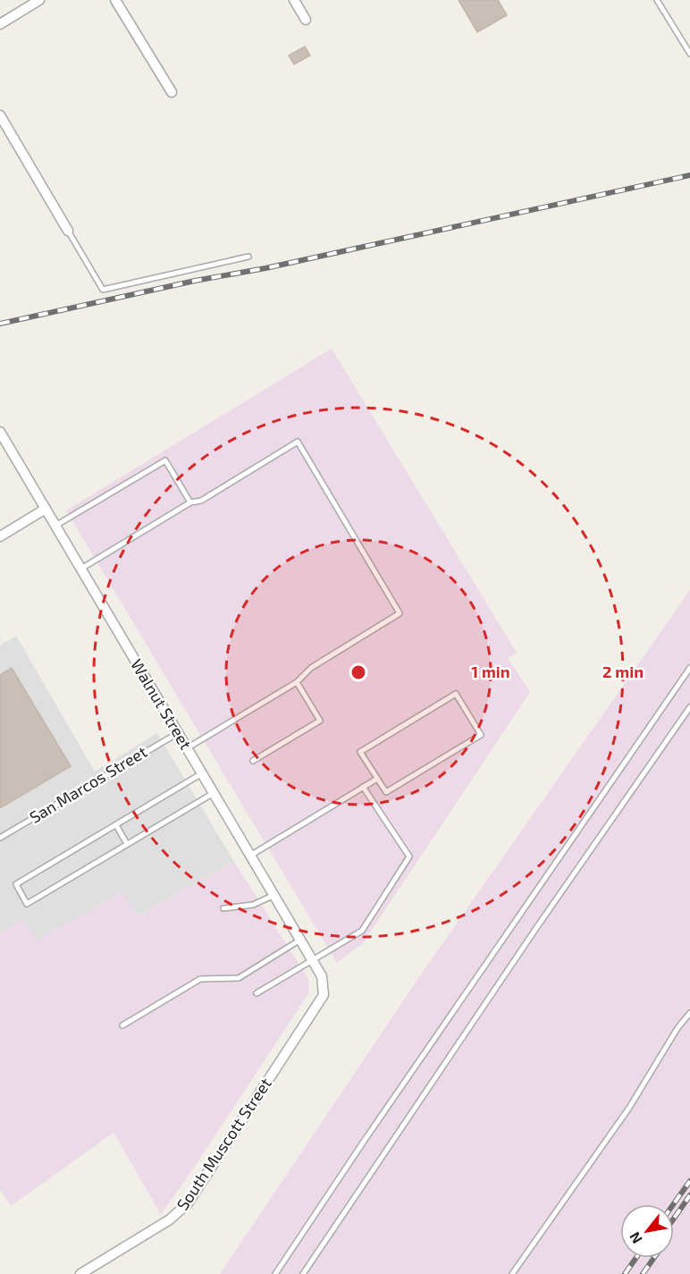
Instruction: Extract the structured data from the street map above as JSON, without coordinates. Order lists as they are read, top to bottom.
{
  "streets": {
    "street": ["Walnut Street", "South Muscott Street"],
    "lane": ["San Marcos Street"]
  },
  "crossings": [
    ["Walnut Street", "San Marcos Street"],
    ["Walnut Street", "South Muscott Street"]
  ],
  "north": "bottom left",
  "rings": ["1 min", "2 min"]
}
